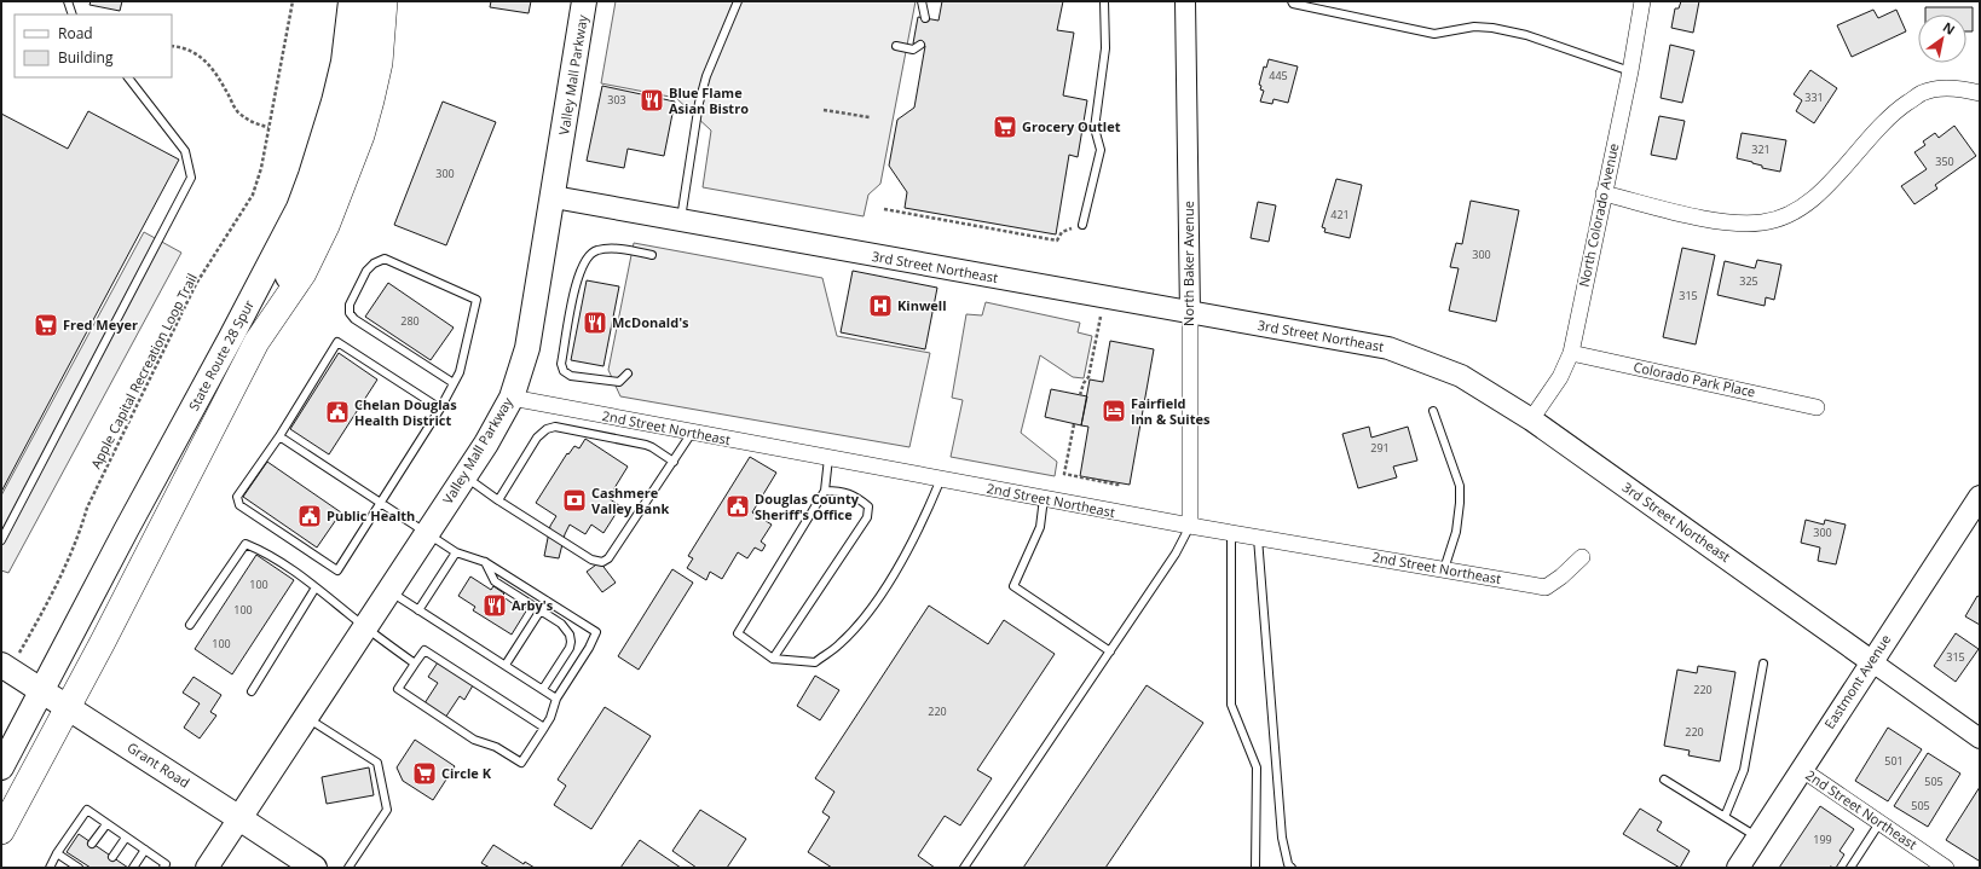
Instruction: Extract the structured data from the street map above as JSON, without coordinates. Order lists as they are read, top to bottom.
{
  "streets": {
    "main road": [
      "Valley Mall Parkway",
      "3rd Street Northeast",
      "State Route 28 Spur",
      "Eastmont Avenue",
      "Grant Road"
    ],
    "street": [
      "North Colorado Avenue",
      "North Baker Avenue",
      "Colorado Park Place",
      "2nd Street Northeast"
    ],
    "path": ["Apple Capital Recreation Loop Trail"]
  },
  "crossings": [
    ["Valley Mall Parkway", "3rd Street Northeast"],
    ["Valley Mall Parkway", "2nd Street Northeast"],
    ["Valley Mall Parkway", "Grant Road"],
    ["North Colorado Avenue", "3rd Street Northeast"],
    ["North Colorado Avenue", "Colorado Park Place"],
    ["North Baker Avenue", "3rd Street Northeast"],
    ["North Baker Avenue", "2nd Street Northeast"],
    ["3rd Street Northeast", "Eastmont Avenue"],
    ["State Route 28 Spur", "Grant Road"],
    ["2nd Street Northeast", "Eastmont Avenue"]
  ],
  "places": {
    "restaurant": ["Blue Flame Asian Bistro", "McDonald's", "Arby's"],
    "supermarket": ["Grocery Outlet", "Fred Meyer", "Circle K"],
    "hospital": ["Kinwell"],
    "hotel": ["Fairfield Inn & Suites"],
    "public building": ["Chelan Douglas Health District", "Douglas County Sheriff's Office", "Public Health"],
    "bank": ["Cashmere Valley Bank"]
  },
  "house_numbers": [
    "445",
    "331",
    "303",
    "321",
    "350",
    "300",
    "421",
    "300",
    "325",
    "315",
    "280",
    "291",
    "300",
    "100",
    "100",
    "100",
    "315",
    "220",
    "220",
    "220",
    "501",
    "505",
    "505",
    "199"
  ],
  "legend": ["Road", "Building"],
  "north": "top right"
}
